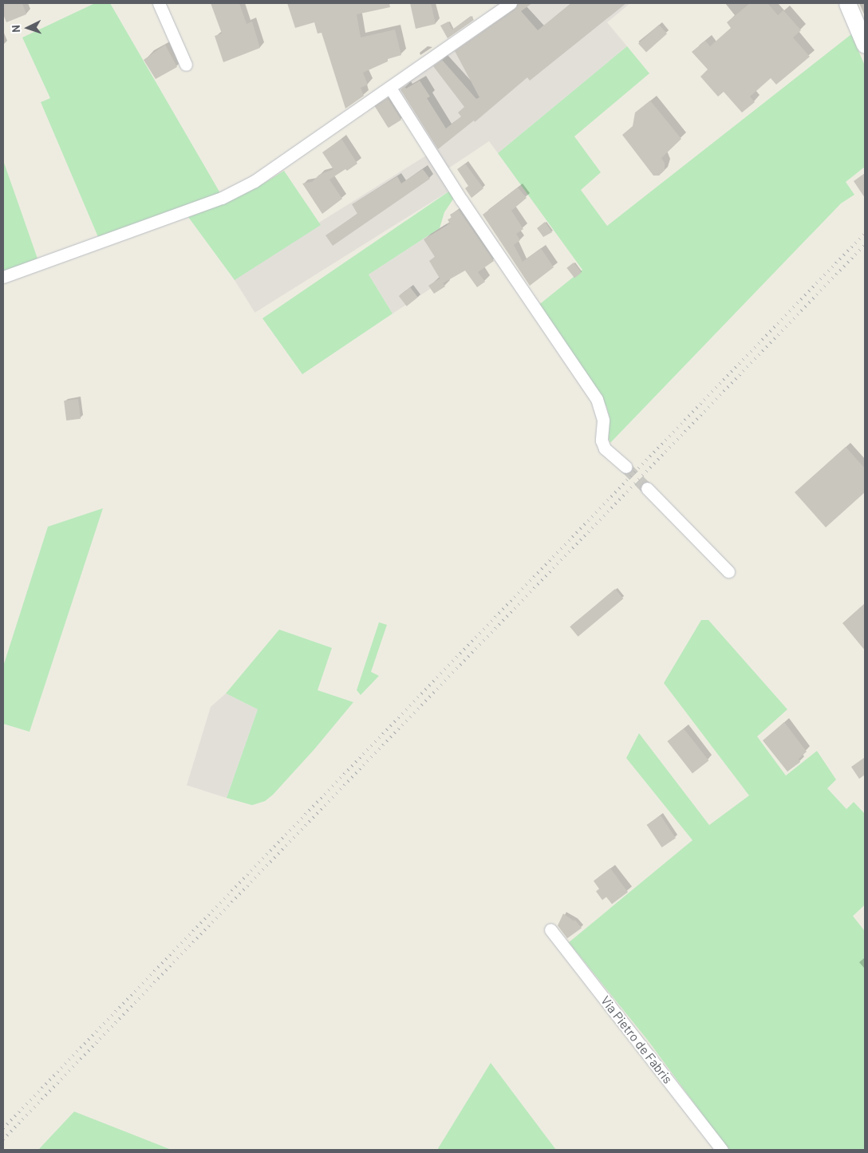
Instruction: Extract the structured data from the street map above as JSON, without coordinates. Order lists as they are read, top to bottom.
{
  "streets": {
    "street": ["Via Pietro de Fabris"]
  },
  "north": "left"
}
